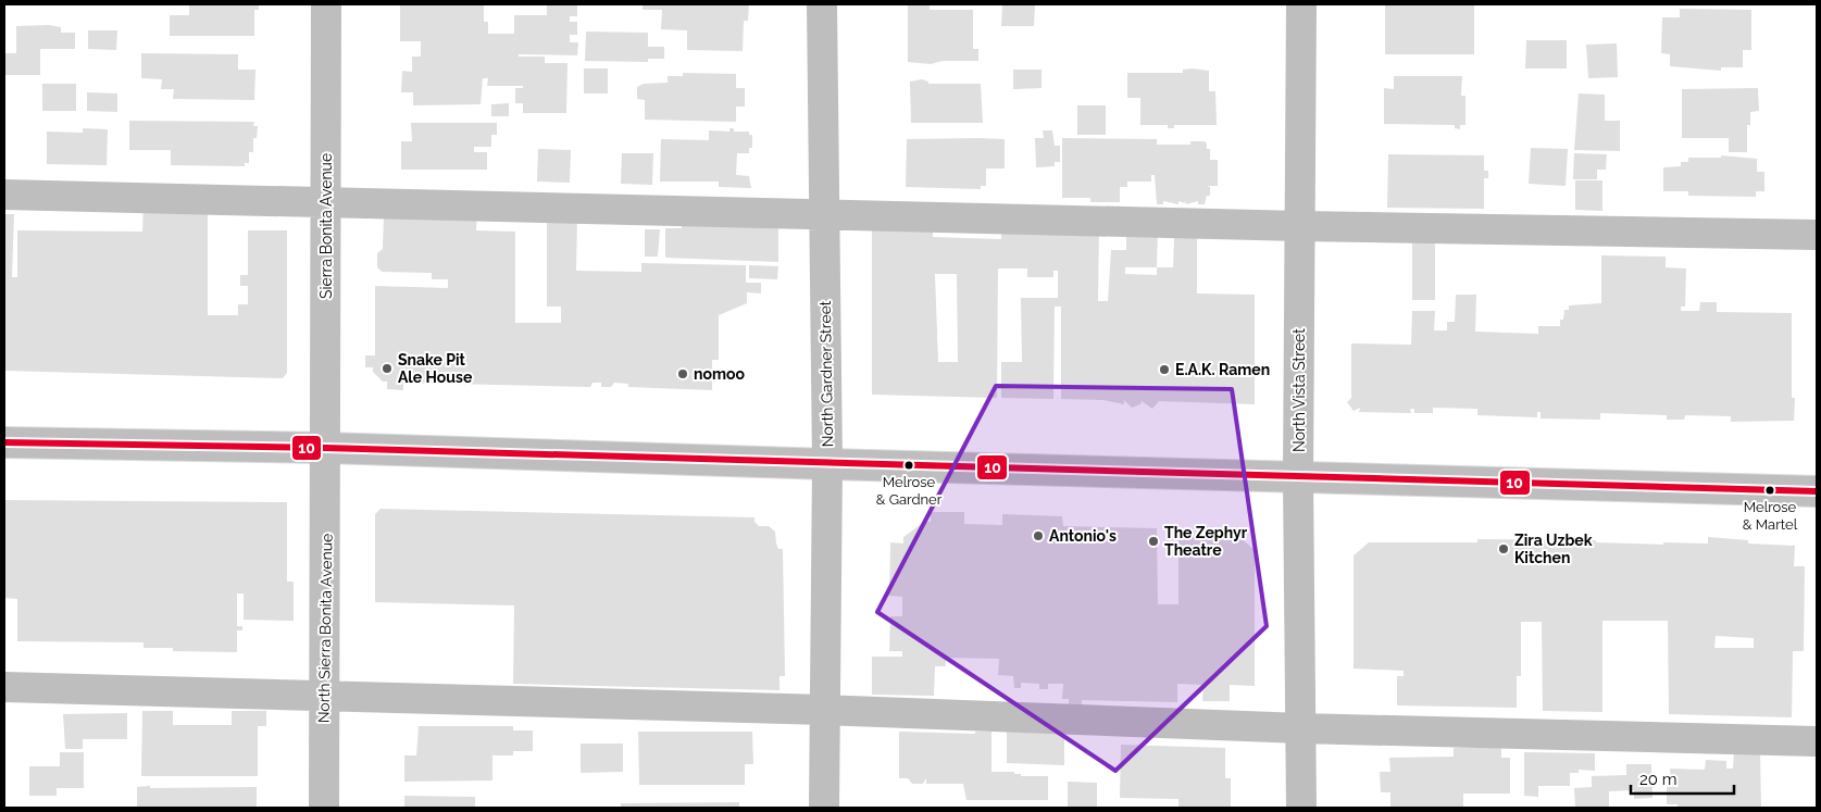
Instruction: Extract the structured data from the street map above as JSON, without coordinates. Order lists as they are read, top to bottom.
{
  "streets": {
    "street": [
      "Sierra Bonita Avenue",
      "North Gardner Street",
      "North Vista Street",
      "North Sierra Bonita Avenue"
    ]
  },
  "crossings": [
    ["Sierra Bonita Avenue", "North Sierra Bonita Avenue"]
  ],
  "places": [
    "Snake Pit Ale House",
    "E.A.K. Ramen",
    "nomoo",
    "Melrose & Gardner",
    "Melrose & Martel",
    "Antonio's",
    "The Zephyr Theatre",
    "Zira Uzbek Kitchen"
  ],
  "lines": ["transit line 10"],
  "scale_bar": "20 m"
}
